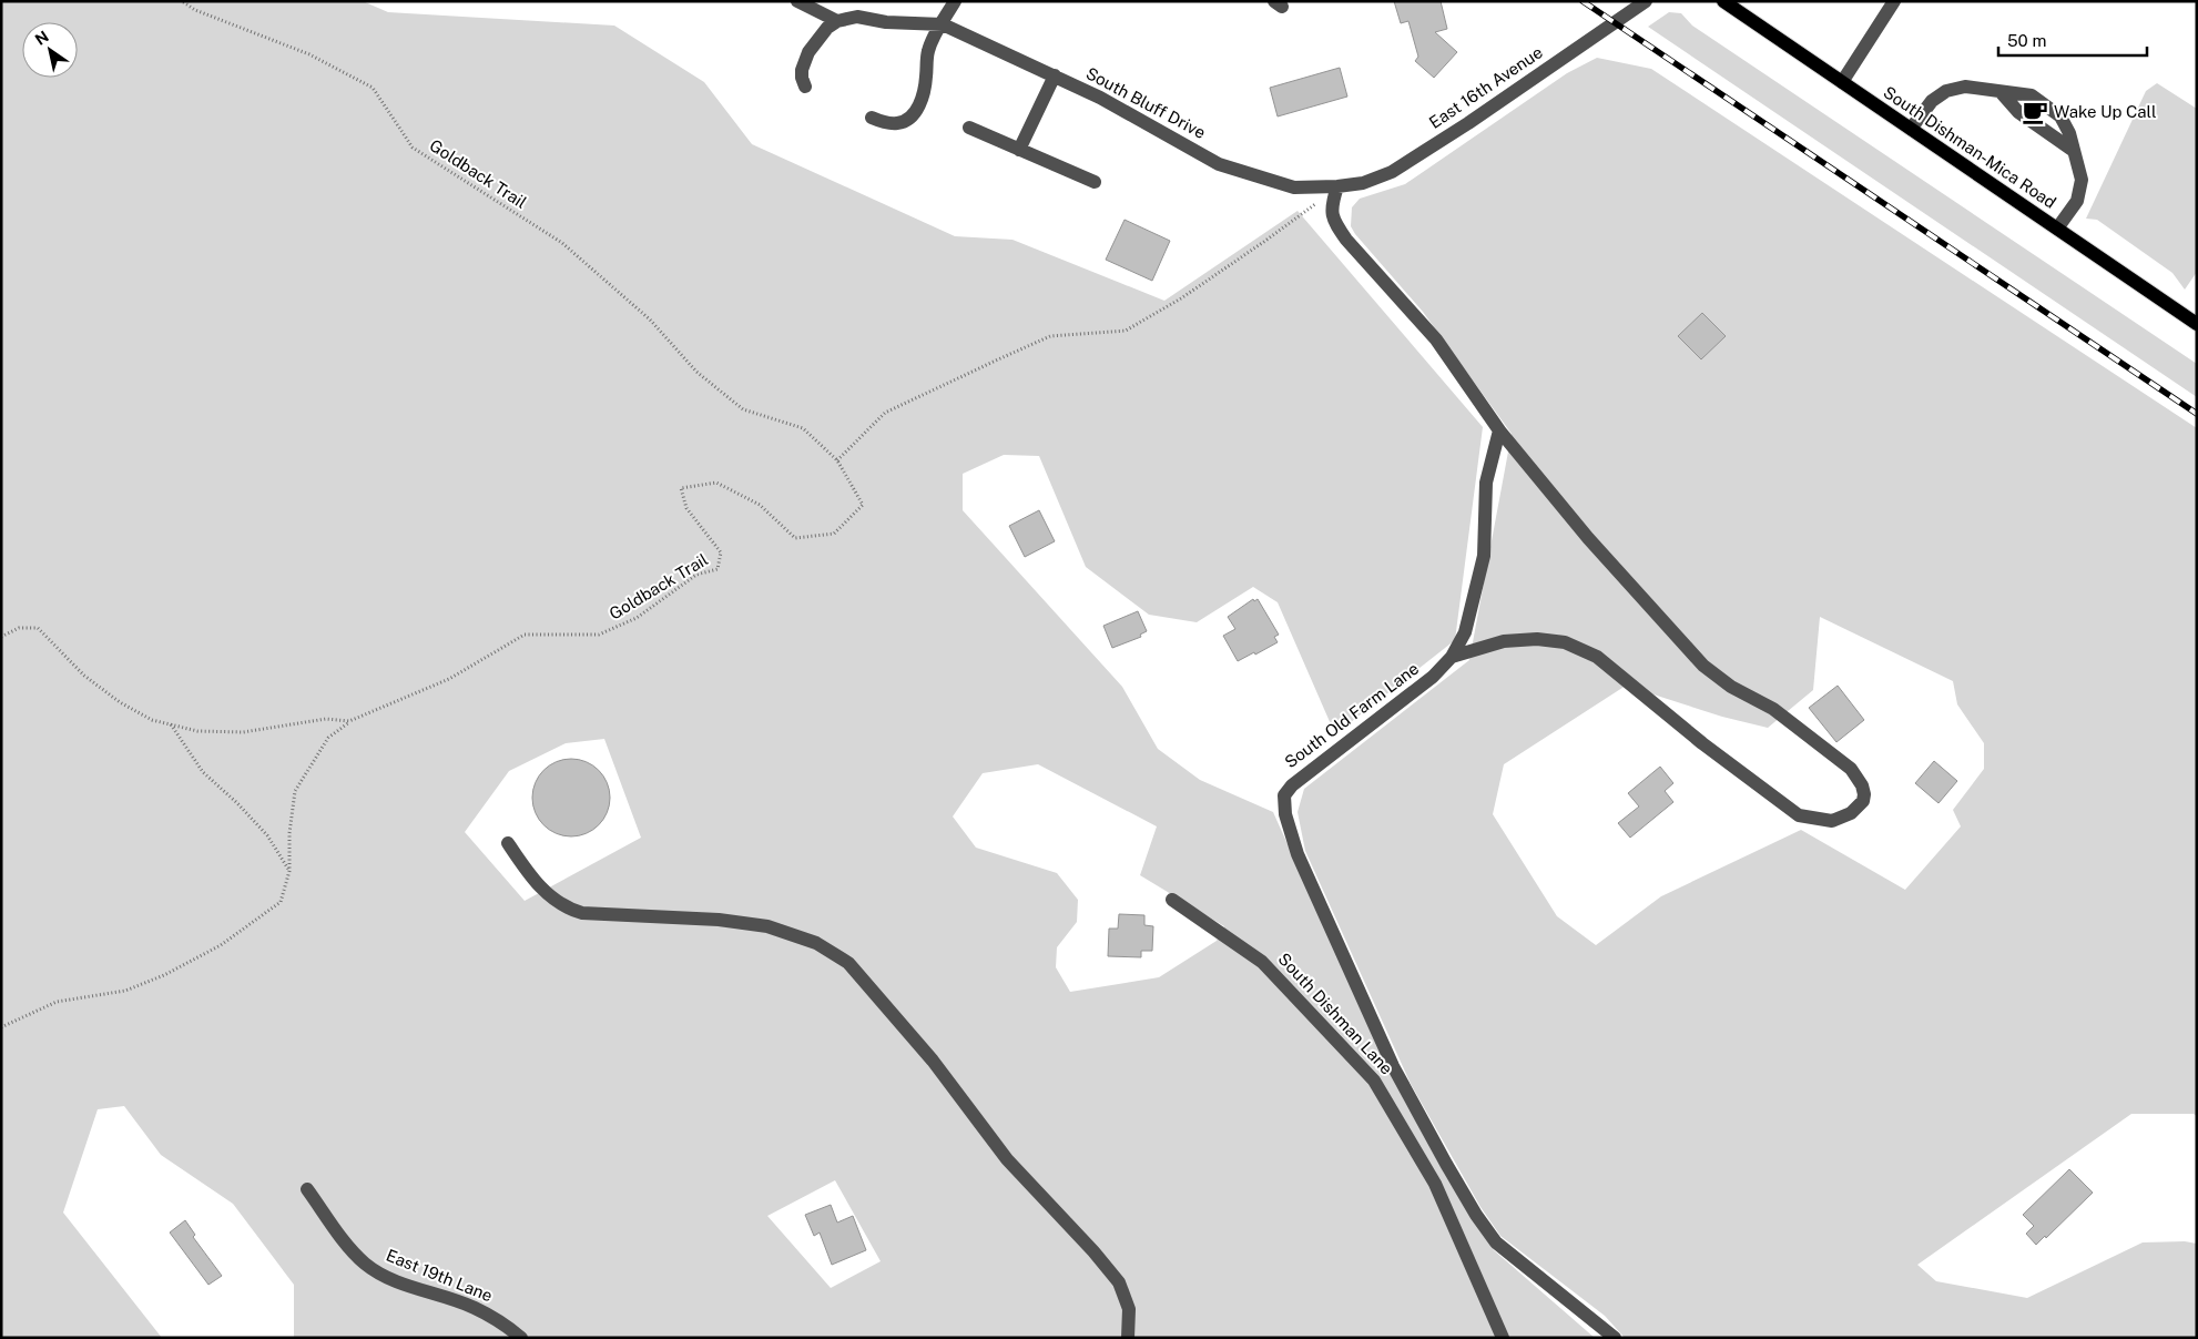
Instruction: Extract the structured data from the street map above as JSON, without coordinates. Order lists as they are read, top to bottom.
{
  "streets": {
    "main road": ["South Dishman-Mica Road"],
    "street": [
      "East 16th Avenue",
      "South Bluff Drive",
      "South Old Farm Lane",
      "South Dishman Lane",
      "East 19th Lane"
    ],
    "path": ["Goldback Trail"]
  },
  "crossings": [
    ["East 16th Avenue", "South Bluff Drive"]
  ],
  "places": {
    "cafe": ["Wake Up Call"]
  },
  "scale_bar": "50 m",
  "north": "top left"
}
